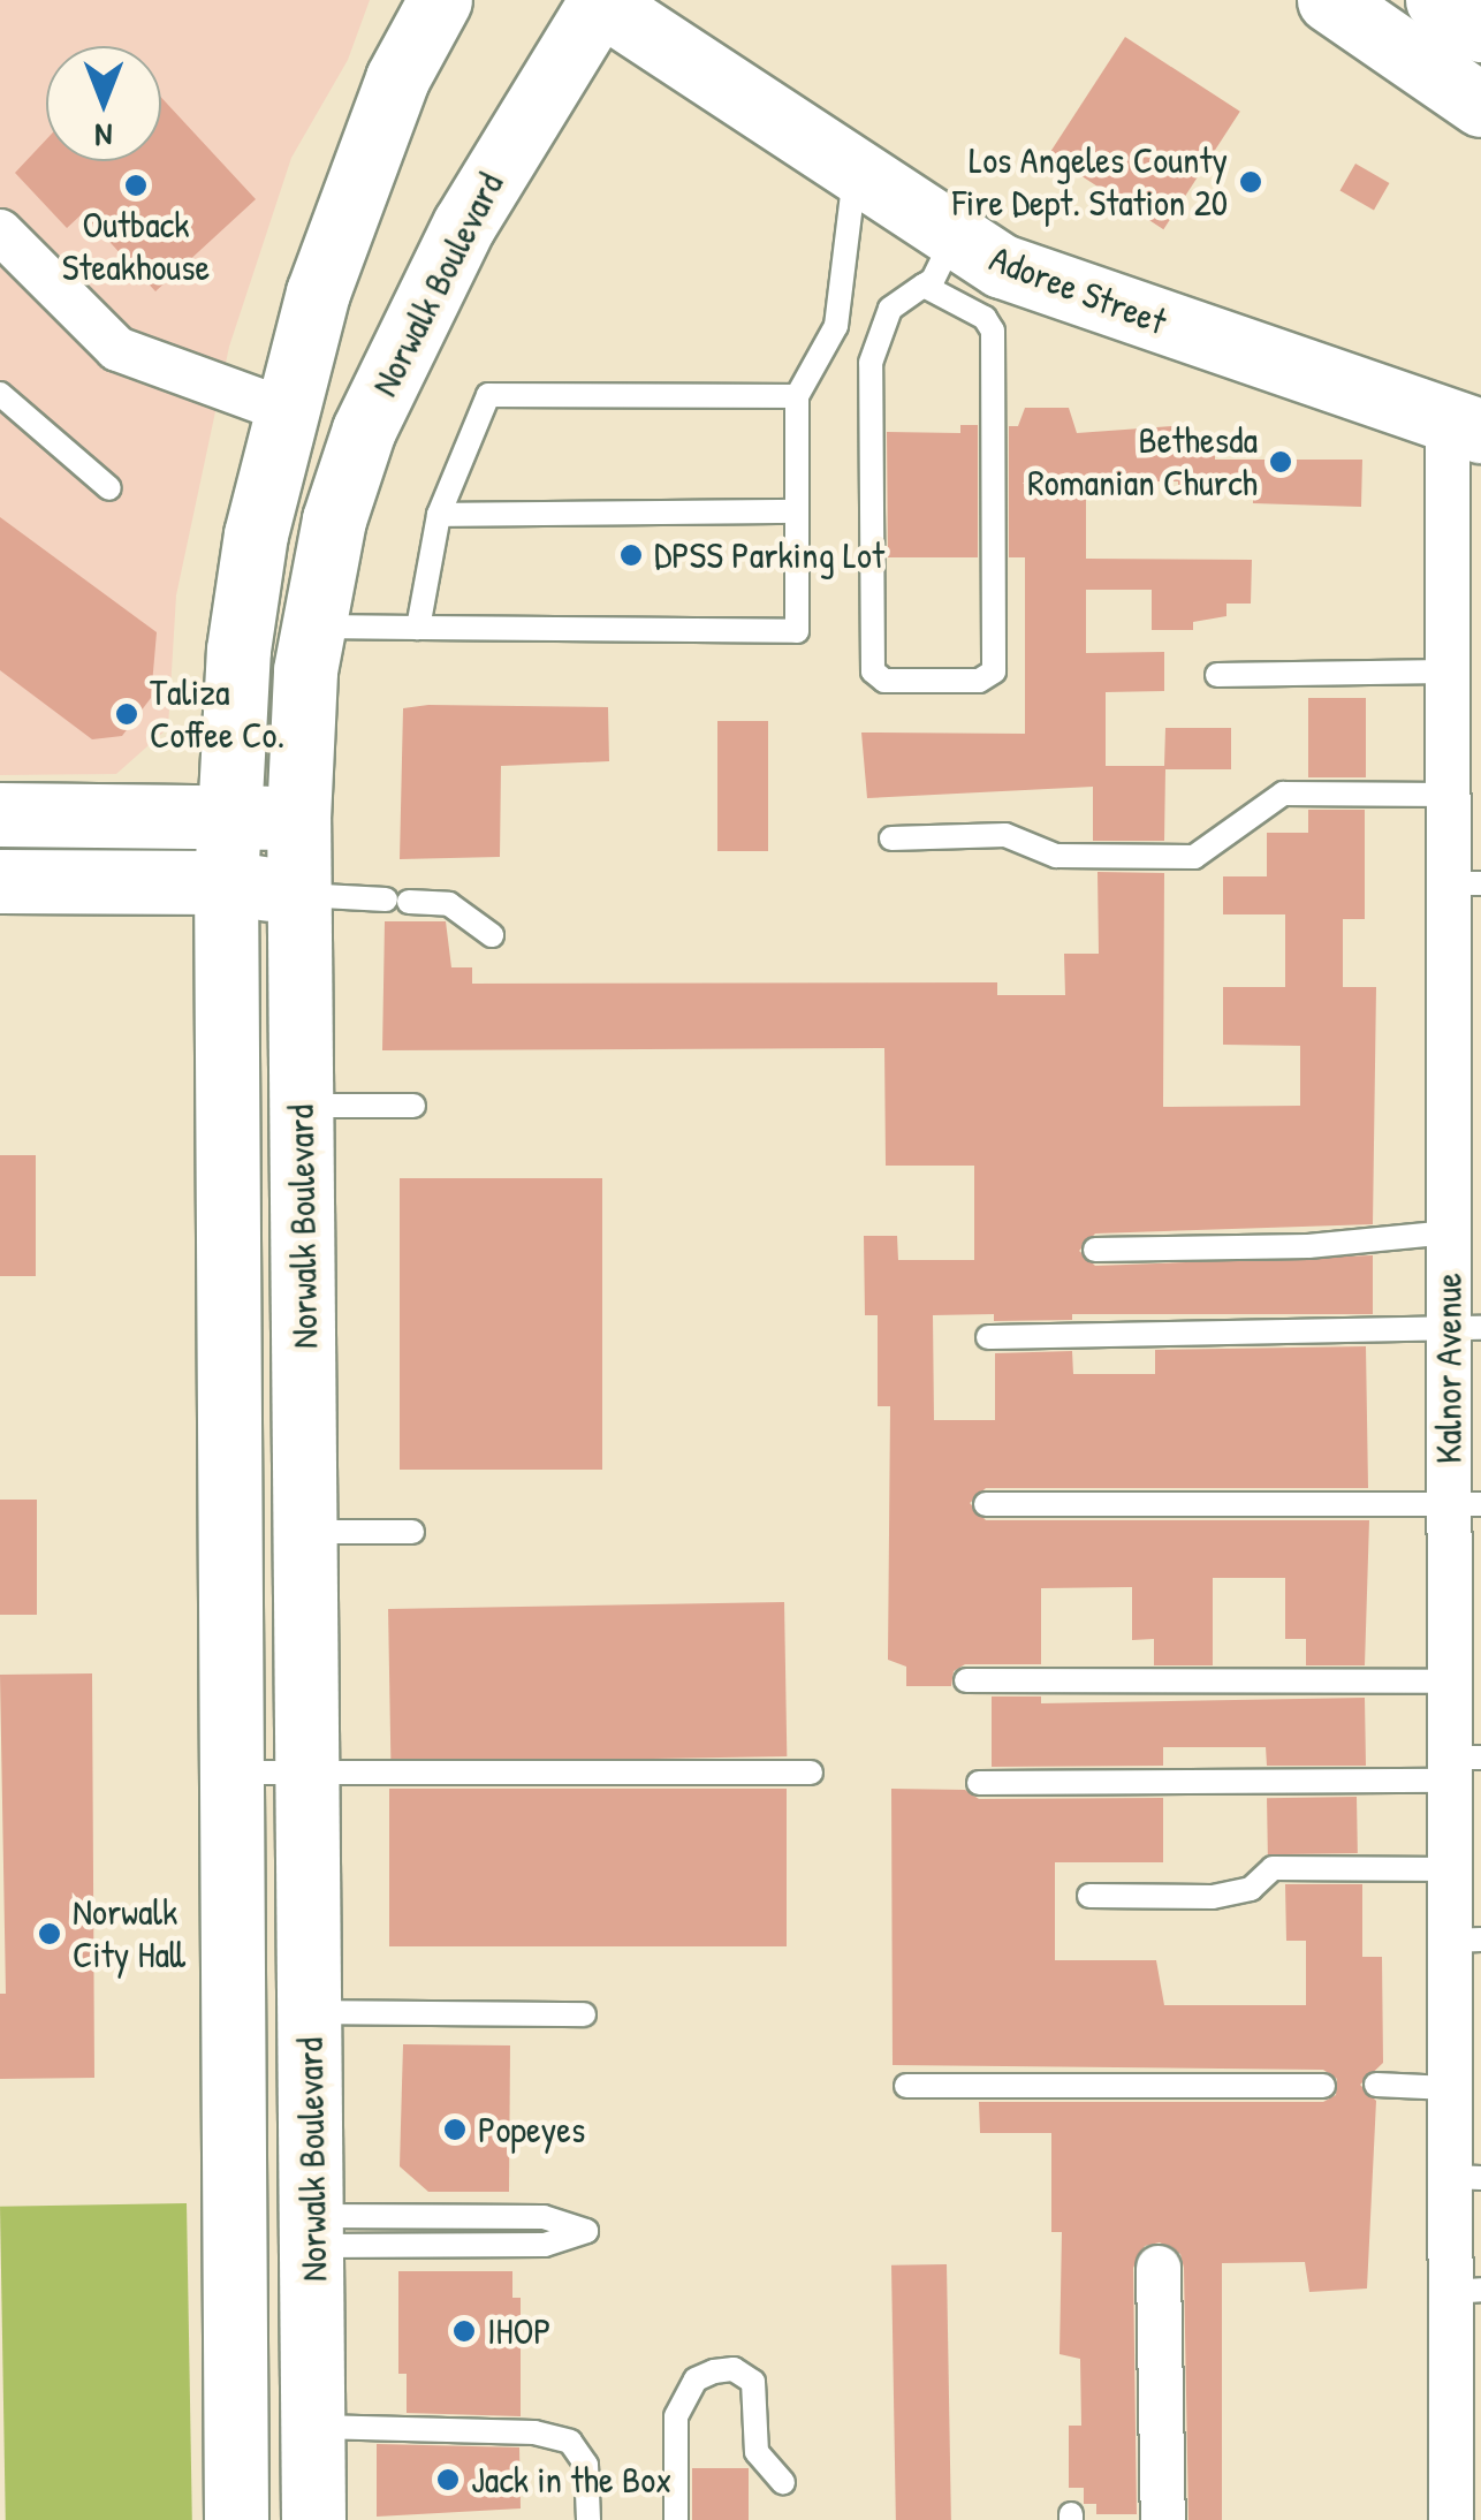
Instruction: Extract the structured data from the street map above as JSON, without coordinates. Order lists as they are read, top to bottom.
{
  "streets": {
    "main road": ["Norwalk Boulevard", "Adoree Street"],
    "street": ["Kalnor Avenue"]
  },
  "crossings": [
    ["Norwalk Boulevard", "Adoree Street"],
    ["Adoree Street", "Kalnor Avenue"]
  ],
  "places": [
    "Los Angeles County Fire Dept. Station 20",
    "Outback Steakhouse",
    "Bethesda Romanian Church",
    "DPSS Parking Lot",
    "Taliza Coffee Co.",
    "Norwalk City Hall",
    "Popeyes",
    "IHOP",
    "Jack in the Box"
  ],
  "north": "bottom"
}
